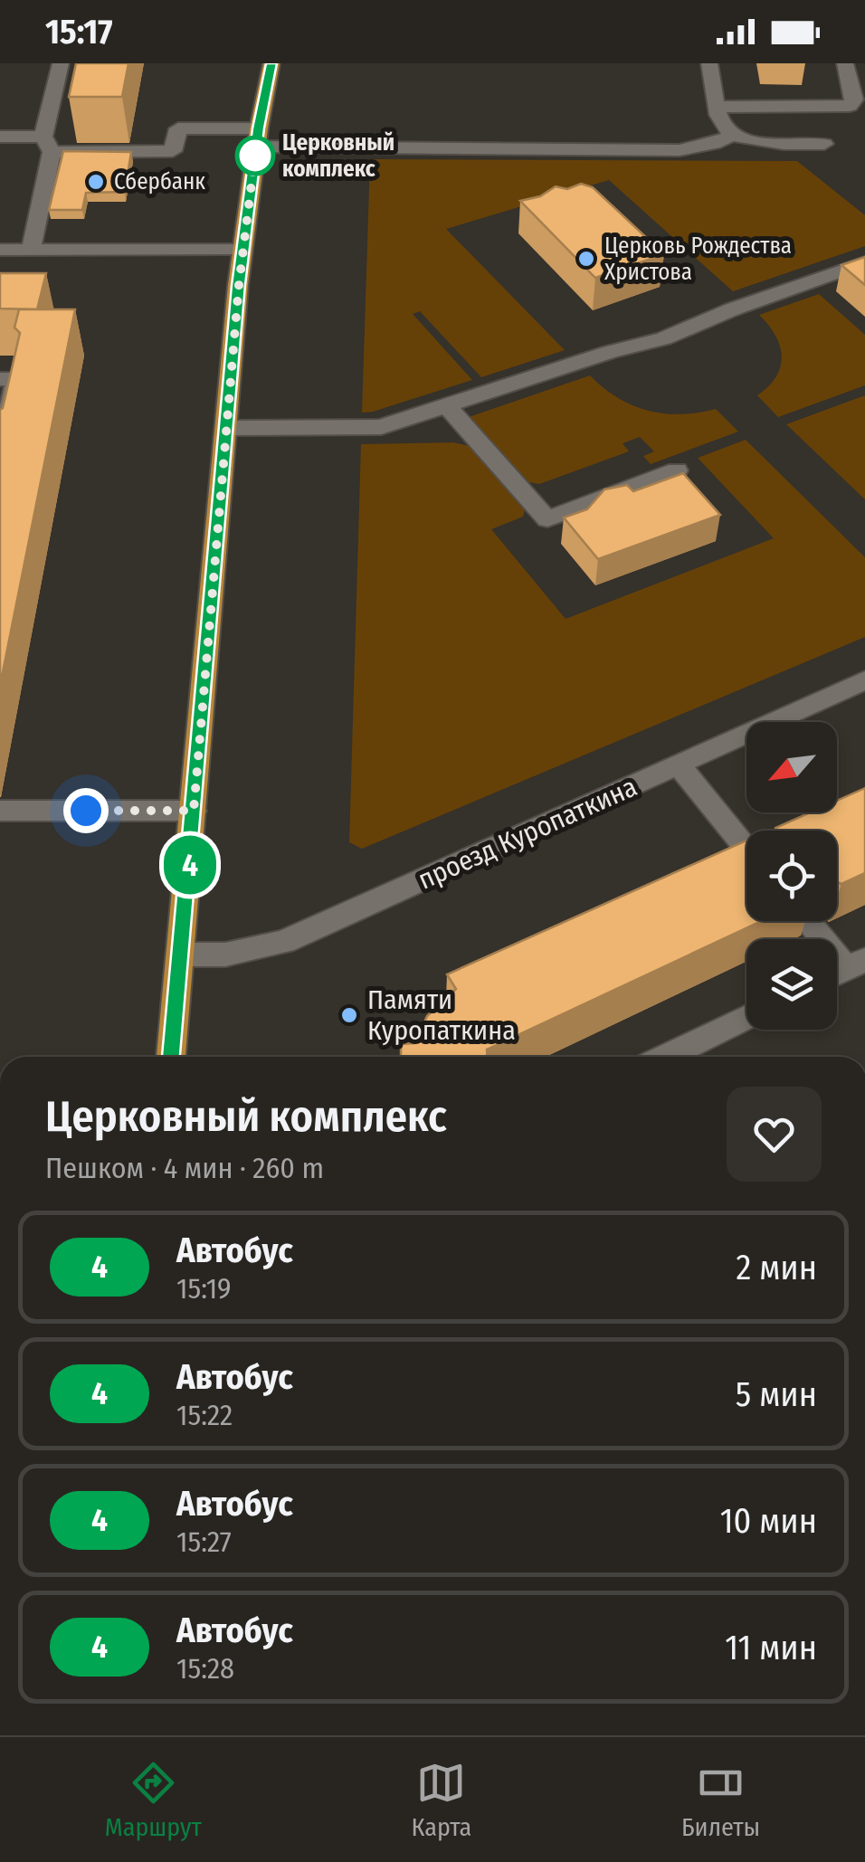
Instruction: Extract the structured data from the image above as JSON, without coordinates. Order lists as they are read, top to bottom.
{
  "streets": {
    "street": ["проезд Куропаткина"]
  },
  "places": [
    "Церковный комплекс",
    "Сбербанк",
    "Церковь Рождества Христова",
    "Памяти Куропаткина"
  ],
  "lines": ["bus line 4"],
  "north": "bottom left",
  "page": {
    "status": "15:17",
    "on_map": "4",
    "heading": ["Церковный комплекс", "Пешком · 4 мин · 260 m"],
    "list": [
      {
        "mark": "4",
        "name": "Автобус",
        "note": "15:19",
        "value": "2 мин"
      },
      {
        "mark": "4",
        "name": "Автобус",
        "note": "15:22",
        "value": "5 мин"
      },
      {
        "mark": "4",
        "name": "Автобус",
        "note": "15:27",
        "value": "10 мин"
      },
      {
        "mark": "4",
        "name": "Автобус",
        "note": "15:28",
        "value": "11 мин"
      }
    ],
    "tabs": ["Маршрут", "Карта", "Билеты"]
  }
}
